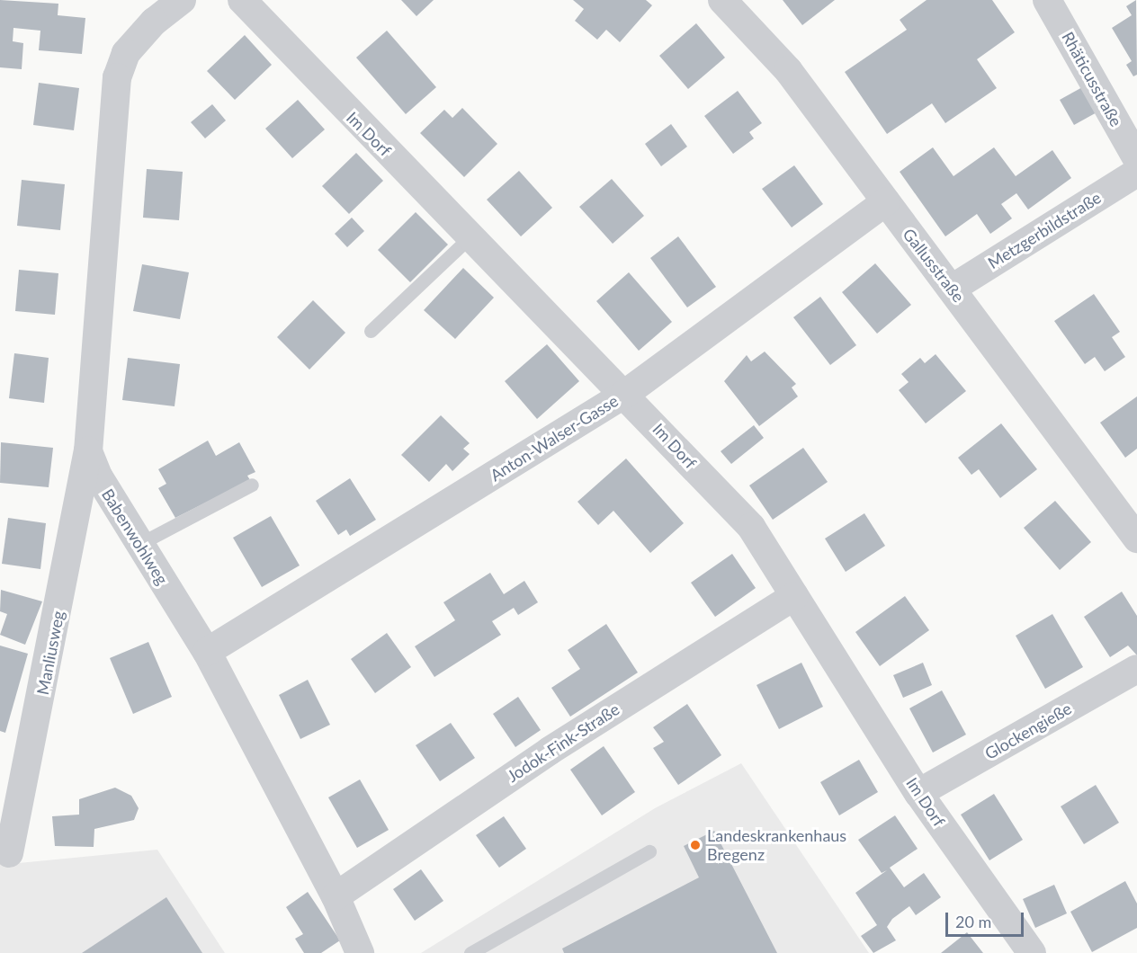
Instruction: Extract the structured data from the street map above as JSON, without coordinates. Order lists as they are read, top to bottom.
{
  "streets": {
    "street": [
      "Rhäticusstraße",
      "Im Dorf",
      "Metzgerbildstraße",
      "Gallusstraße",
      "Anton-Walser-Gasse",
      "Babenwohlweg",
      "Manliusweg",
      "Glockengieße",
      "Jodok-Fink-Straße"
    ]
  },
  "crossings": [
    ["Im Dorf", "Anton-Walser-Gasse"],
    ["Im Dorf", "Glockengieße"],
    ["Im Dorf", "Jodok-Fink-Straße"],
    ["Metzgerbildstraße", "Gallusstraße"],
    ["Gallusstraße", "Anton-Walser-Gasse"],
    ["Anton-Walser-Gasse", "Babenwohlweg"],
    ["Babenwohlweg", "Manliusweg"],
    ["Babenwohlweg", "Jodok-Fink-Straße"]
  ],
  "places": ["Landeskrankenhaus Bregenz"],
  "scale_bar": "20 m"
}
